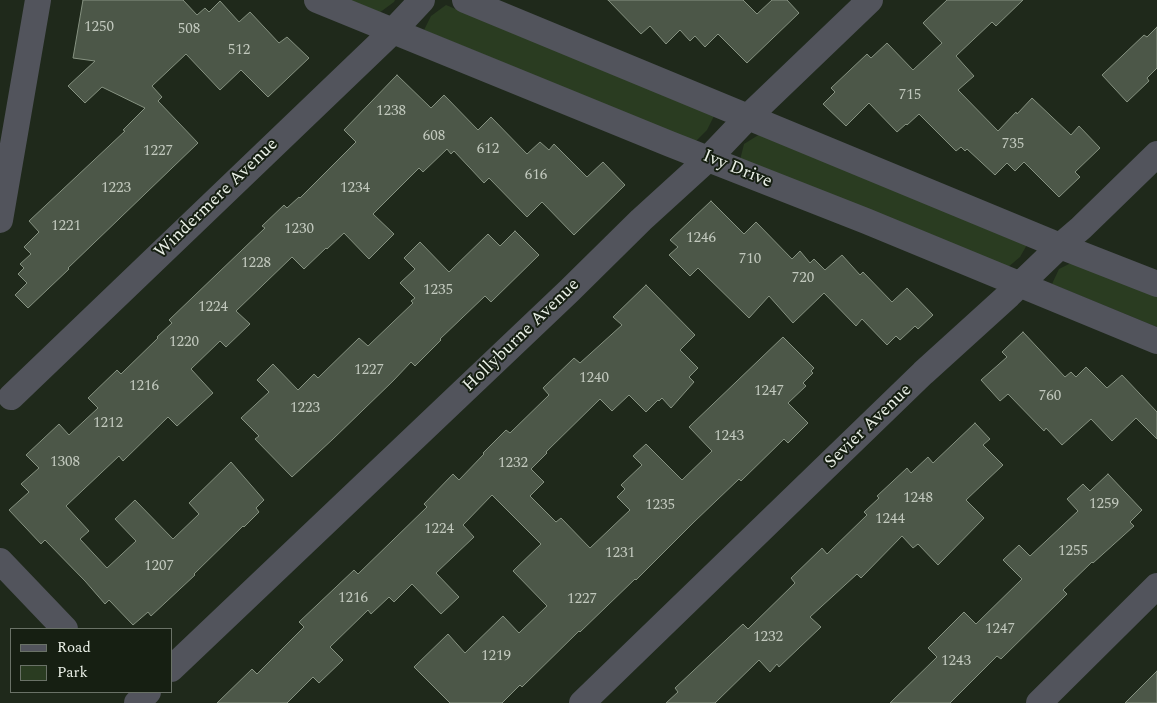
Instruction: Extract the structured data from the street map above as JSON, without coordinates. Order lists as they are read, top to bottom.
{
  "streets": {
    "street": [
      "Ivy Drive",
      "Windermere Avenue",
      "Hollyburne Avenue",
      "Sevier Avenue"
    ]
  },
  "crossings": [
    ["Ivy Drive", "Windermere Avenue"],
    ["Ivy Drive", "Hollyburne Avenue"],
    ["Ivy Drive", "Sevier Avenue"]
  ],
  "house_numbers": [
    "1250",
    "508",
    "512",
    "715",
    "1238",
    "608",
    "735",
    "612",
    "1227",
    "616",
    "1223",
    "1234",
    "1221",
    "1230",
    "1246",
    "710",
    "1228",
    "720",
    "1235",
    "1224",
    "1220",
    "1227",
    "1240",
    "1216",
    "1247",
    "760",
    "1223",
    "1212",
    "1243",
    "1308",
    "1232",
    "1248",
    "1259",
    "1235",
    "1244",
    "1224",
    "1255",
    "1231",
    "1207",
    "1216",
    "1227",
    "1247",
    "1232",
    "1219",
    "1243"
  ],
  "legend": ["Road", "Park"]
}
